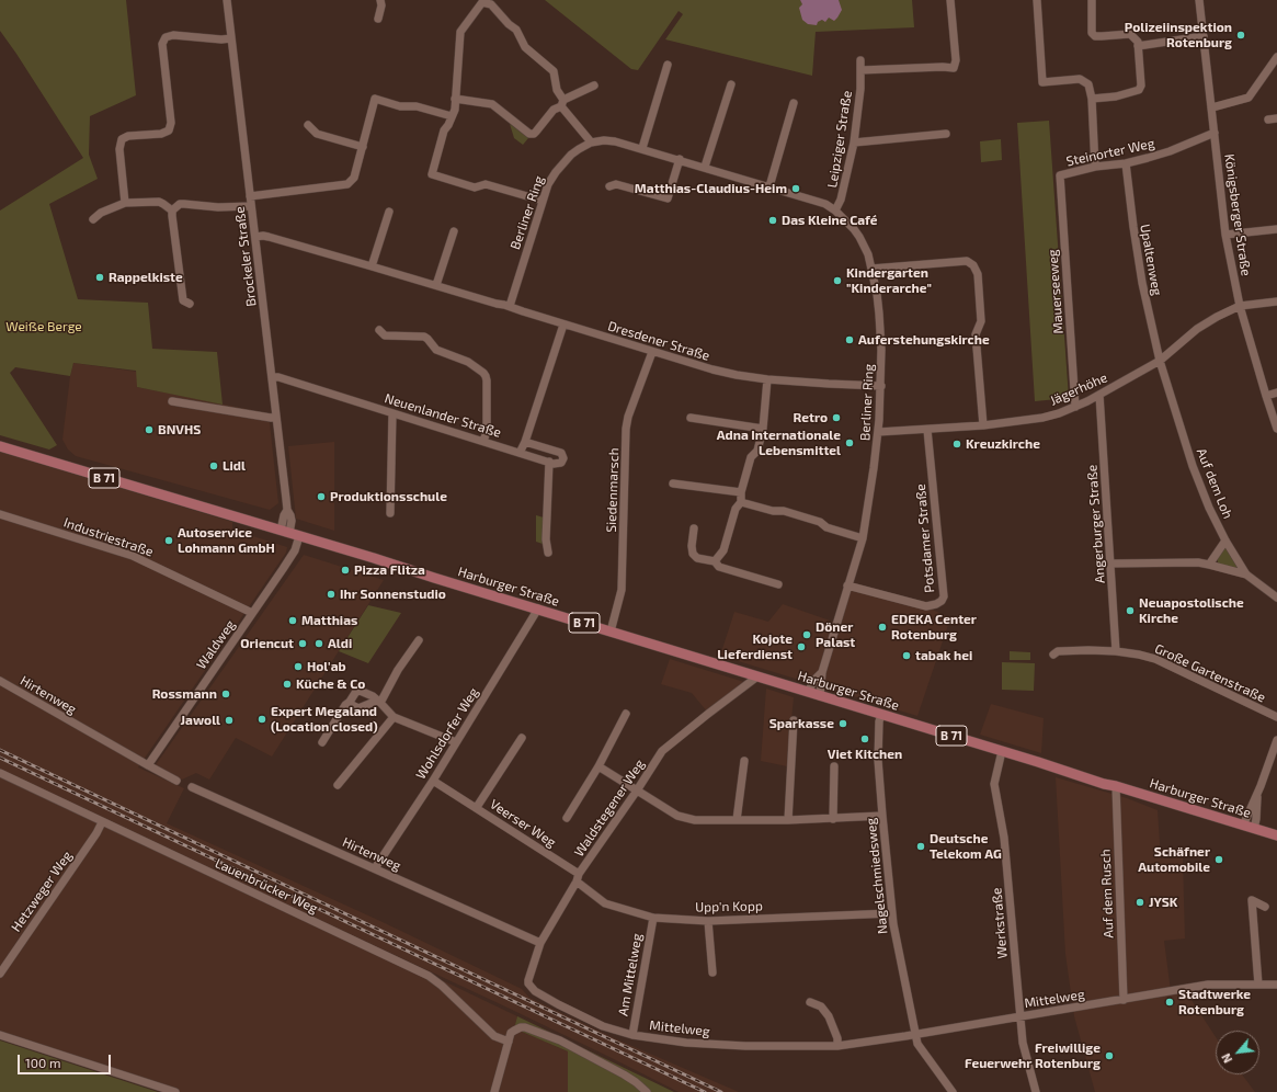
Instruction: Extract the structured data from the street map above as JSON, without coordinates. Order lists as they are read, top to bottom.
{
  "streets": {
    "main road": ["B 71", "Harburger Straße"],
    "street": [
      "Leipziger Straße",
      "Steinorter Weg",
      "Berliner Ring",
      "Königsberger Straße",
      "Brockeler Straße",
      "Upaltenweg",
      "Mauerseeweg",
      "Dresdener Straße",
      "Jägerhöhe",
      "Neuenlander Straße",
      "Auf dem Loh",
      "Siedenmarsch",
      "Angerburger Straße",
      "Industriestraße",
      "Potsdamer Straße",
      "Waldweg",
      "Große Gartenstraße",
      "Hirtenweg",
      "Wohlsdorfer Weg",
      "Waldstegener Weg",
      "Veerser Weg",
      "Nagelschmiedsweg",
      "Lauenbrücker Weg",
      "Hetzweger Weg",
      "Auf dem Rusch",
      "Upp'n Kopp",
      "Werkstraße",
      "Am Mittelweg",
      "Mittelweg"
    ]
  },
  "crossings": [
    ["Leipziger Straße", "Berliner Ring"],
    ["Steinorter Weg", "Königsberger Straße"],
    ["Steinorter Weg", "Upaltenweg"],
    ["Steinorter Weg", "Mauerseeweg"],
    ["Berliner Ring", "Dresdener Straße"],
    ["Berliner Ring", "Jägerhöhe"],
    ["Berliner Ring", "Potsdamer Straße"],
    ["Berliner Ring", "Harburger Straße"],
    ["Königsberger Straße", "Jägerhöhe"],
    ["Brockeler Straße", "Dresdener Straße"],
    ["Brockeler Straße", "Neuenlander Straße"],
    ["Brockeler Straße", "Harburger Straße"],
    ["Brockeler Straße", "Waldweg"],
    ["Upaltenweg", "Jägerhöhe"],
    ["Upaltenweg", "Auf dem Loh"],
    ["Mauerseeweg", "Jägerhöhe"],
    ["Dresdener Straße", "Siedenmarsch"],
    ["Jägerhöhe", "Auf dem Loh"],
    ["Jägerhöhe", "Angerburger Straße"],
    ["Jägerhöhe", "Potsdamer Straße"],
    ["Siedenmarsch", "Harburger Straße"],
    ["Angerburger Straße", "Große Gartenstraße"],
    ["Industriestraße", "Waldweg"],
    ["Harburger Straße", "Waldweg"],
    ["Harburger Straße", "Wohlsdorfer Weg"],
    ["Harburger Straße", "Waldstegener Weg"],
    ["Harburger Straße", "Nagelschmiedsweg"],
    ["Harburger Straße", "Auf dem Rusch"],
    ["Harburger Straße", "Werkstraße"],
    ["Waldweg", "Hirtenweg"],
    ["Hirtenweg", "Wohlsdorfer Weg"],
    ["Hirtenweg", "Waldstegener Weg"],
    ["Wohlsdorfer Weg", "Veerser Weg"],
    ["Waldstegener Weg", "Veerser Weg"],
    ["Waldstegener Weg", "Upp'n Kopp"],
    ["Waldstegener Weg", "Mittelweg"],
    ["Veerser Weg", "Upp'n Kopp"],
    ["Nagelschmiedsweg", "Upp'n Kopp"],
    ["Nagelschmiedsweg", "Mittelweg"],
    ["Lauenbrücker Weg", "Hetzweger Weg"],
    ["Auf dem Rusch", "Mittelweg"],
    ["Upp'n Kopp", "Am Mittelweg"],
    ["Werkstraße", "Mittelweg"],
    ["Am Mittelweg", "Mittelweg"]
  ],
  "parks": ["Weiße Berge"],
  "places": [
    "Polizeiinspektion Rotenburg",
    "Matthias-Claudius-Heim",
    "Das Kleine Café",
    "Rappelkiste",
    "Kindergarten \"Kinderarche\"",
    "Auferstehungskirche",
    "Retro",
    "BNVHS",
    "Adna Internationale Lebensmittel",
    "Kreuzkirche",
    "Lidl",
    "Produktionsschule",
    "Autoservice Lohmann GmbH",
    "Pizza Flitza",
    "Ihr Sonnenstudio",
    "Neuapostolische Kirche",
    "Matthias",
    "EDEKA Center Rotenburg",
    "Döner Palast",
    "Oriencut",
    "Aldi",
    "Kojote Lieferdienst",
    "tabak hei",
    "Hol'ab",
    "Küche & Co",
    "Rossmann",
    "Expert Megaland (Location closed)",
    "Jawoll",
    "Sparkasse",
    "Viet Kitchen",
    "Deutsche Telekom AG",
    "Schäfner Automobile",
    "JYSK",
    "Stadtwerke Rotenburg",
    "Freiwillige Feuerwehr Rotenburg"
  ],
  "scale_bar": "100 m",
  "north": "bottom left"
}
